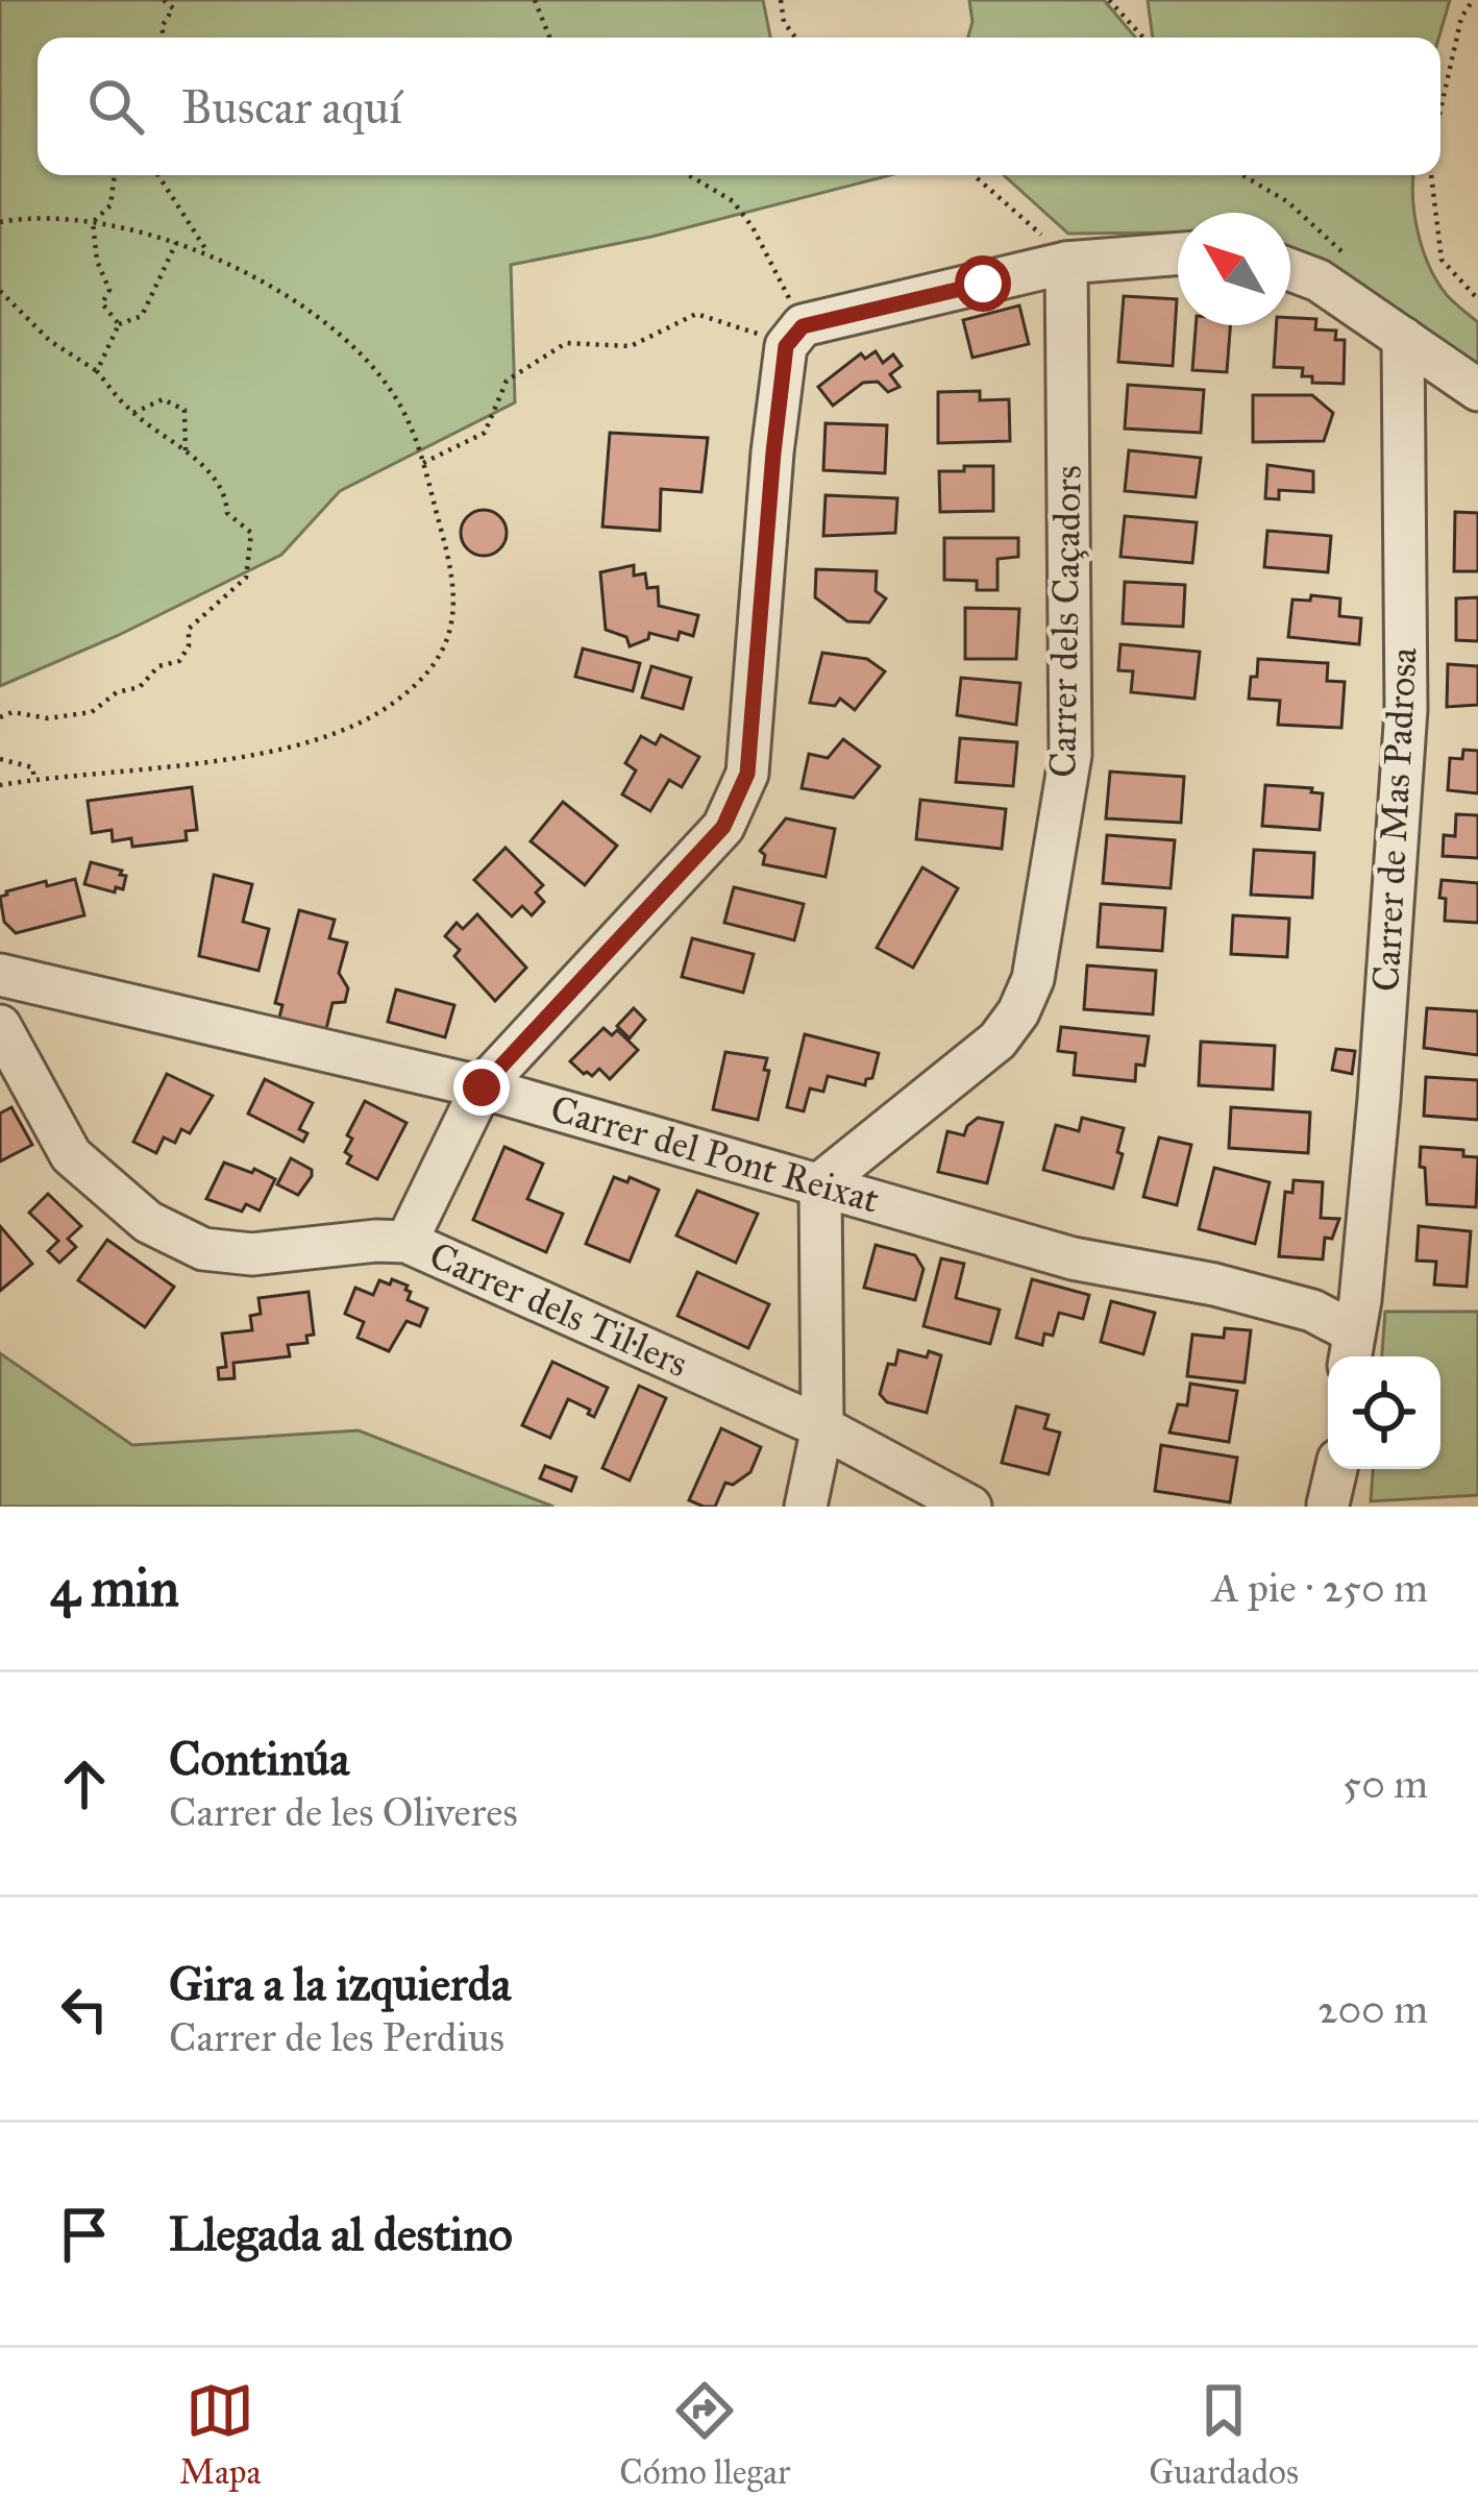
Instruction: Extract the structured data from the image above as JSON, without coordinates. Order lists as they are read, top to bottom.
{
  "streets": {
    "street": [
      "Carrer dels Caçadors",
      "Carrer de Mas Padrosa",
      "Carrer del Pont Reixat",
      "Carrer dels Til·lers"
    ]
  },
  "crossings": [
    ["Carrer dels Caçadors", "Carrer del Pont Reixat"],
    ["Carrer de Mas Padrosa", "Carrer del Pont Reixat"]
  ],
  "north": "top left",
  "page": {
    "search": "Buscar aquí",
    "heading": ["4 min", "A pie · 250 m"],
    "list": [
      ["Continúa", "Carrer de les Oliveres", "50 m"],
      ["Gira a la izquierda", "Carrer de les Perdius", "200 m"],
      "Llegada al destino"
    ],
    "nav": ["Mapa", "Cómo llegar", "Guardados"]
  }
}
